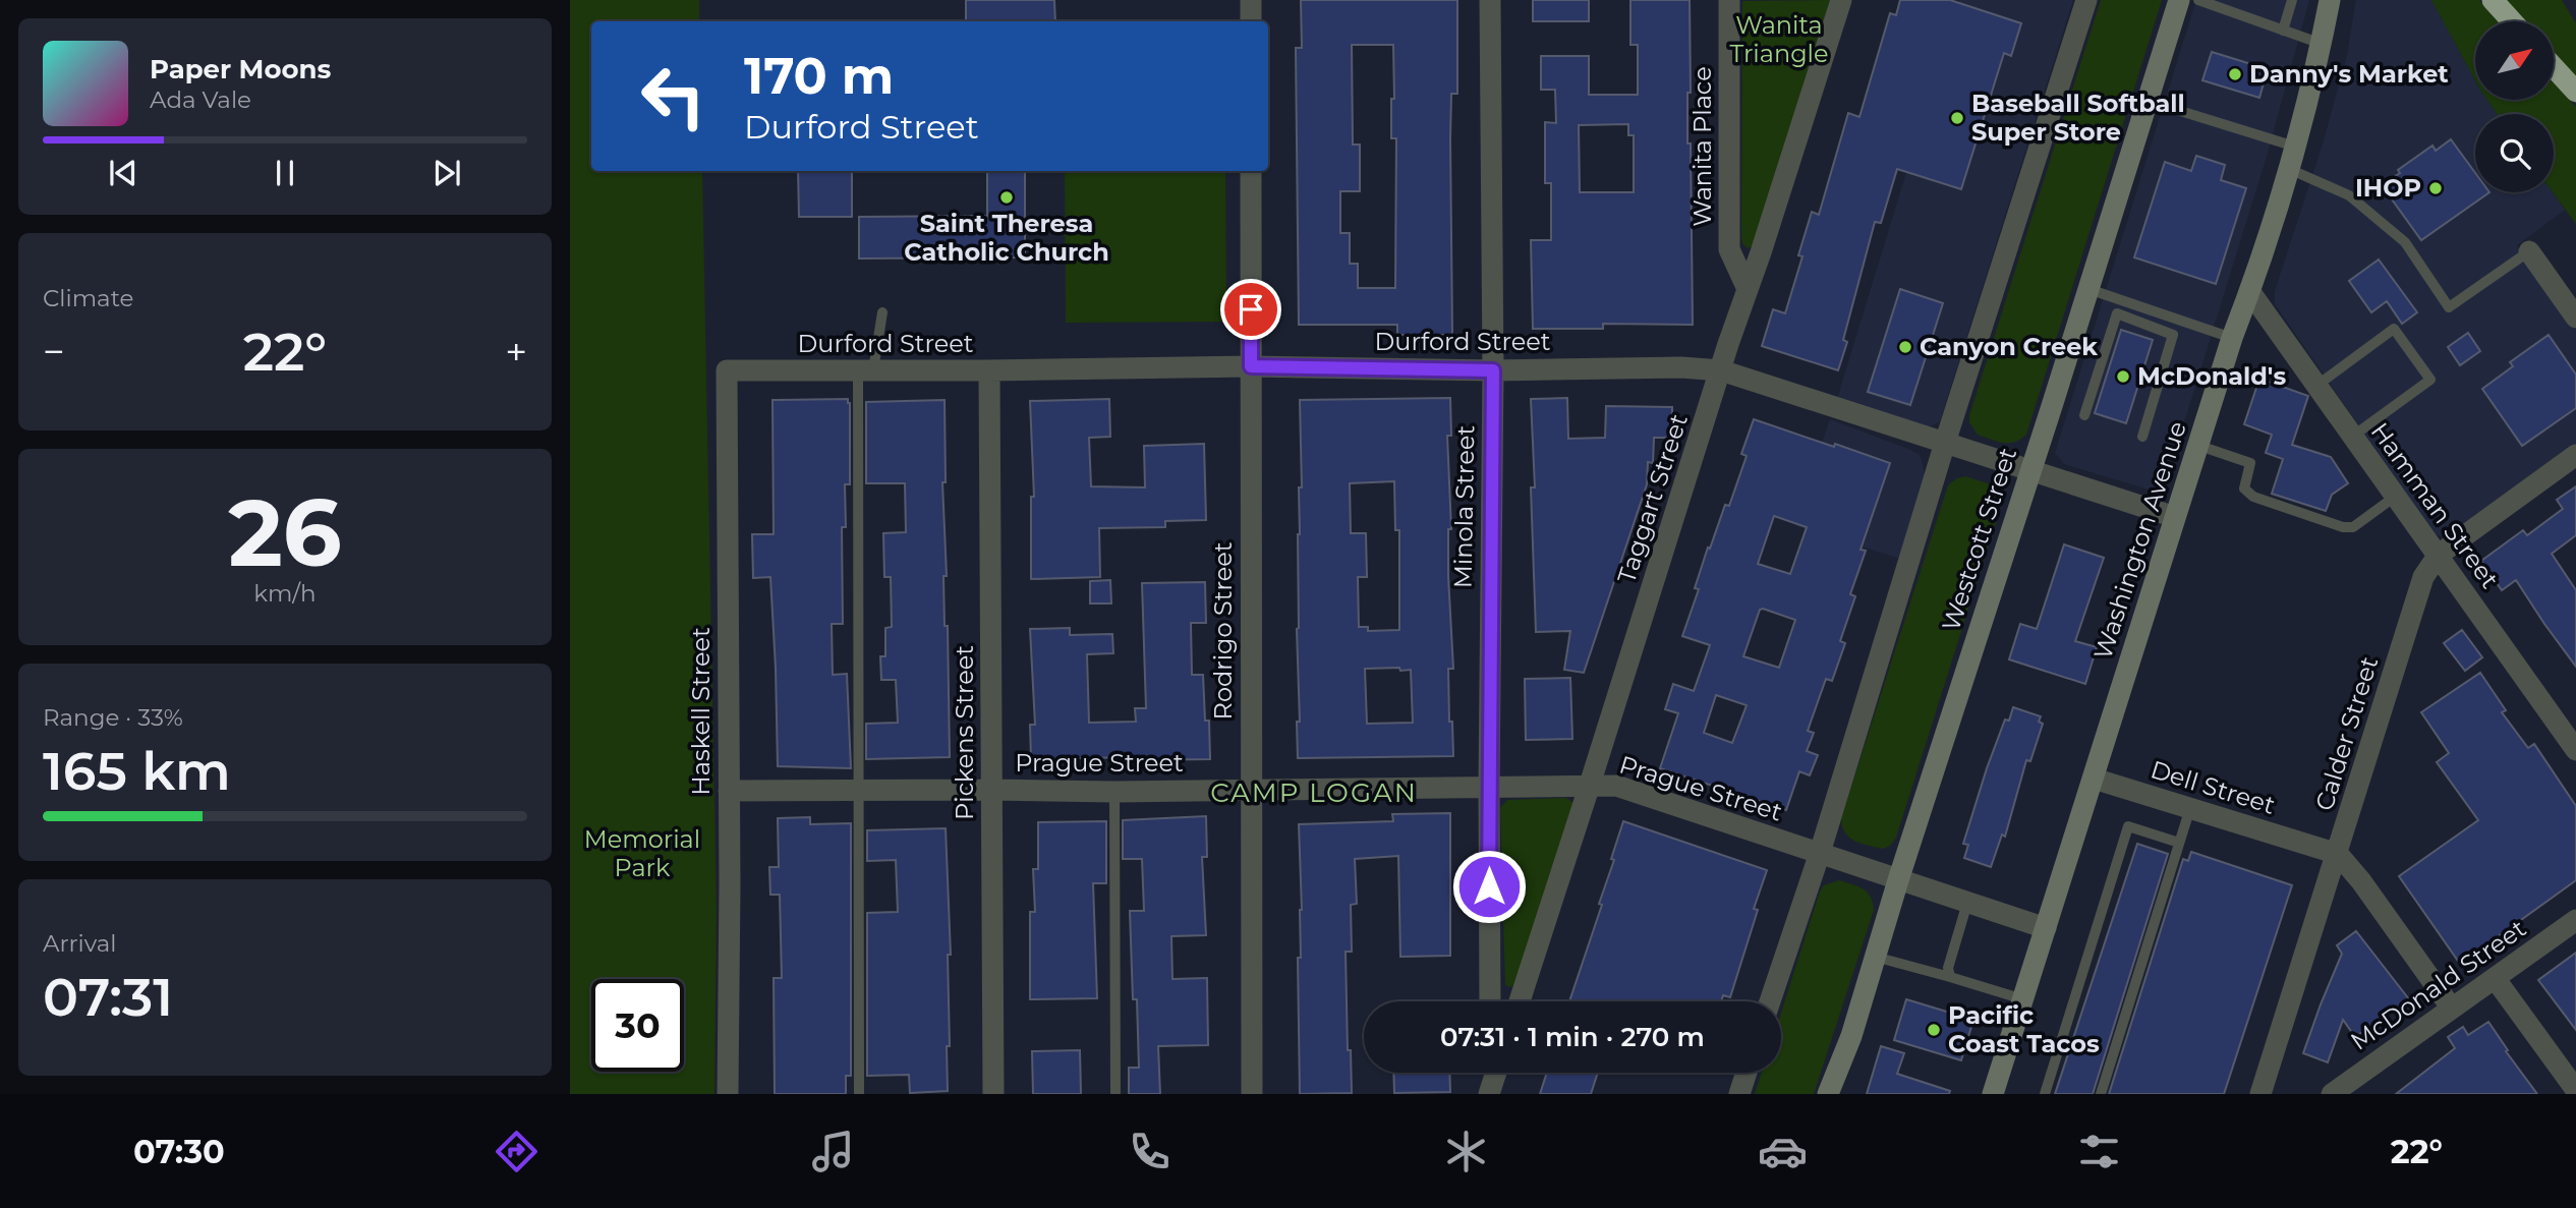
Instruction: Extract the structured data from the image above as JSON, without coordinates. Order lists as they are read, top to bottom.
{
  "streets": {
    "main road": ["Westcott Street", "Washington Avenue"],
    "street": [
      "Wanita Place",
      "Durford Street",
      "Taggart Street",
      "Hamman Street",
      "Minola Street",
      "Rodrigo Street",
      "Haskell Street",
      "Pickens Street",
      "Calder Street",
      "Prague Street",
      "Dell Street",
      "McDonald Street"
    ]
  },
  "crossings": [
    ["Wanita Place", "Taggart Street"],
    ["Durford Street", "Taggart Street"],
    ["Durford Street", "Minola Street"],
    ["Durford Street", "Westcott Street"],
    ["Durford Street", "Washington Avenue"],
    ["Durford Street", "Rodrigo Street"],
    ["Durford Street", "Haskell Street"],
    ["Durford Street", "Pickens Street"],
    ["Taggart Street", "Prague Street"],
    ["Hamman Street", "Washington Avenue"],
    ["Hamman Street", "Calder Street"],
    ["Minola Street", "Prague Street"],
    ["Westcott Street", "Prague Street"],
    ["Washington Avenue", "Prague Street"],
    ["Washington Avenue", "Dell Street"],
    ["Rodrigo Street", "Prague Street"],
    ["Haskell Street", "Prague Street"],
    ["Pickens Street", "Prague Street"],
    ["Calder Street", "Dell Street"]
  ],
  "districts": ["CAMP LOGAN"],
  "parks": ["Wanita Triangle", "Memorial Park"],
  "places": [
    "Danny's Market",
    "Baseball Softball Super Store",
    "IHOP",
    "Saint Theresa Catholic Church",
    "Canyon Creek",
    "McDonald's",
    "Pacific Coast Tacos"
  ],
  "north": "top right",
  "page": {
    "turn": ["170 m", "Durford Street"],
    "song": ["Paper Moons", "Ada Vale"],
    "tile": [
      "Climate",
      ["26", "km/h"],
      ["Range · 33%", "165 km"],
      ["Arrival", "07:31"]
    ],
    "heat": ["−", "22°", "+"],
    "limit": "30",
    "trip": "07:31 · 1 min · 270 m",
    "tabs": ["07:30", "22°"]
  }
}
